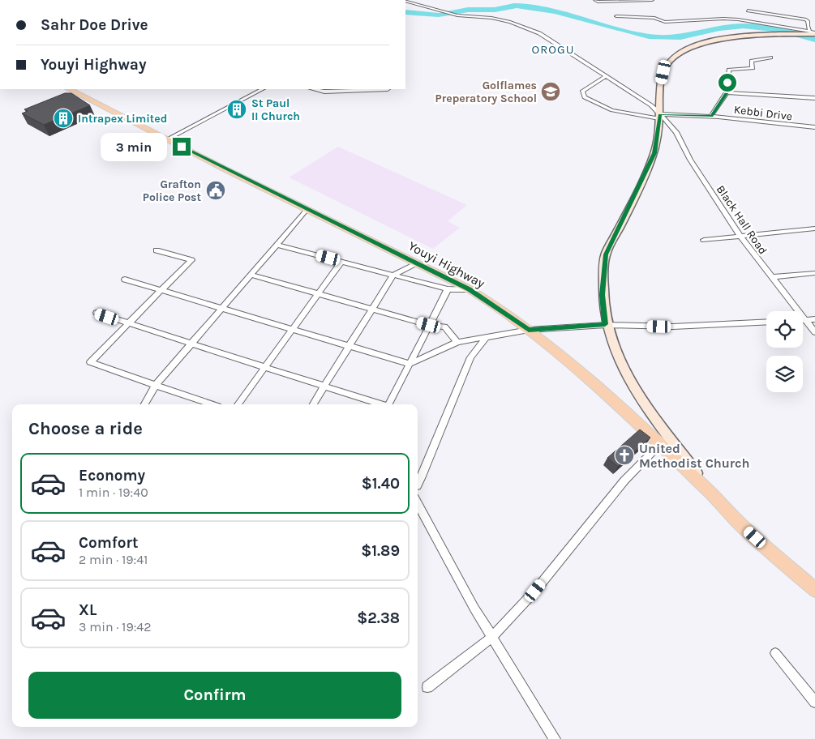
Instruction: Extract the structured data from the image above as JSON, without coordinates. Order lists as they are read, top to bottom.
{
  "streets": {
    "main road": ["Youyi Highway"],
    "street": ["Kebbi Drive", "Black Hall Road"]
  },
  "crossings": [
    ["Kebbi Drive", "Black Hall Road"]
  ],
  "districts": ["OROGU"],
  "places": {
    "school or university": ["Golflames Preperatory School"],
    "building": ["St Paul II Church", "Intrapex Limited"],
    "public building": ["Grafton Police Post"],
    "church": ["United Methodist Church"]
  },
  "page": {
    "banner": ["Sahr Doe Drive", "Youyi Highway"],
    "bubble": "3 min",
    "heading": "Choose a ride",
    "list": [
      {
        "name": "Economy",
        "note": "1 min · 19:40",
        "value": "$1.40"
      },
      {
        "name": "Comfort",
        "note": "2 min · 19:41",
        "value": "$1.89"
      },
      {
        "name": "XL",
        "note": "3 min · 19:42",
        "value": "$2.38"
      }
    ],
    "buttons": "Confirm"
  }
}
